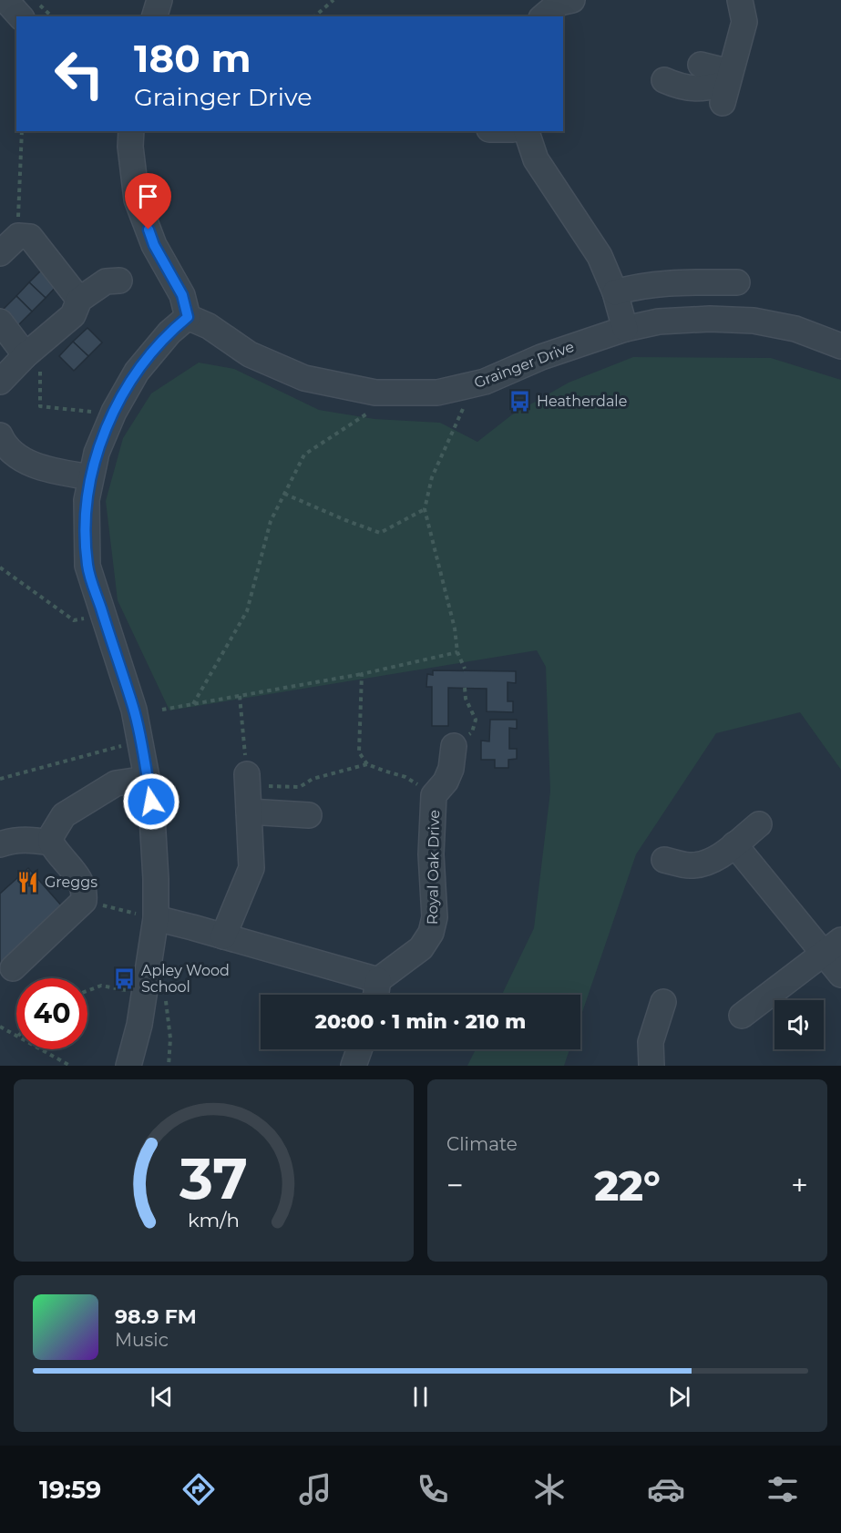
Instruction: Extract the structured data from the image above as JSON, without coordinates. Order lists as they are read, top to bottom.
{
  "streets": {
    "street": ["Grainger Drive", "Royal Oak Drive"]
  },
  "places": {
    "bus stop": ["Heatherdale", "Apley Wood School"],
    "restaurant": ["Greggs"]
  },
  "page": {
    "turn": ["180 m", "Grainger Drive"],
    "limit": "40",
    "trip": "20:00 · 1 min · 210 m",
    "tile": "Climate",
    "heat": ["−", "22°", "+"],
    "song": ["98.9 FM", "Music"],
    "tabs": "19:59",
    "gauge": ["37", "km/h"]
  }
}
